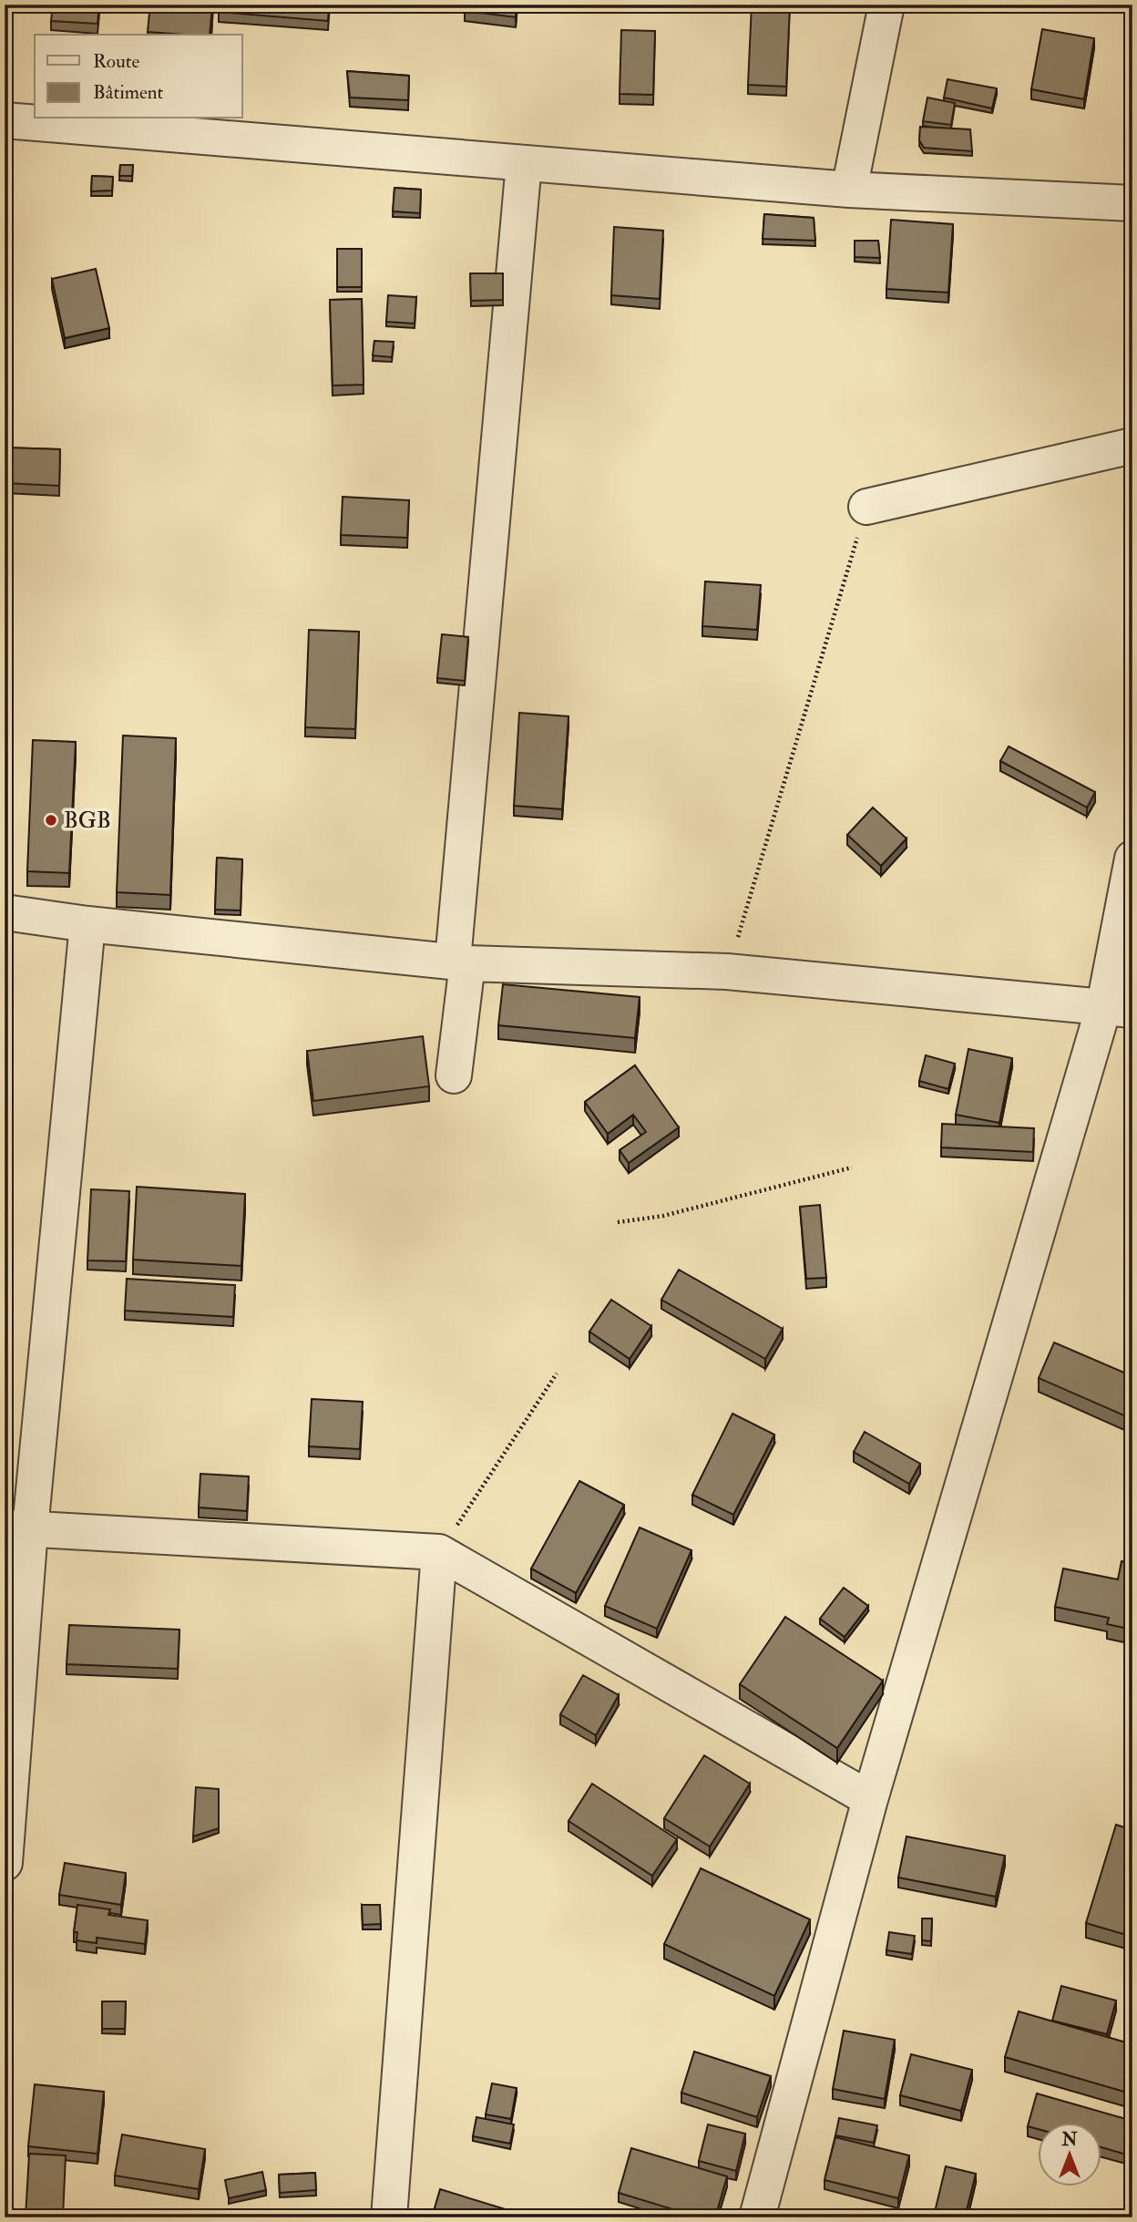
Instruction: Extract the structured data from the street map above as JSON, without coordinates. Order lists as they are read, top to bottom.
{
  "places": ["BGB"],
  "legend": ["Route", "Bâtiment"],
  "north": "top"
}
